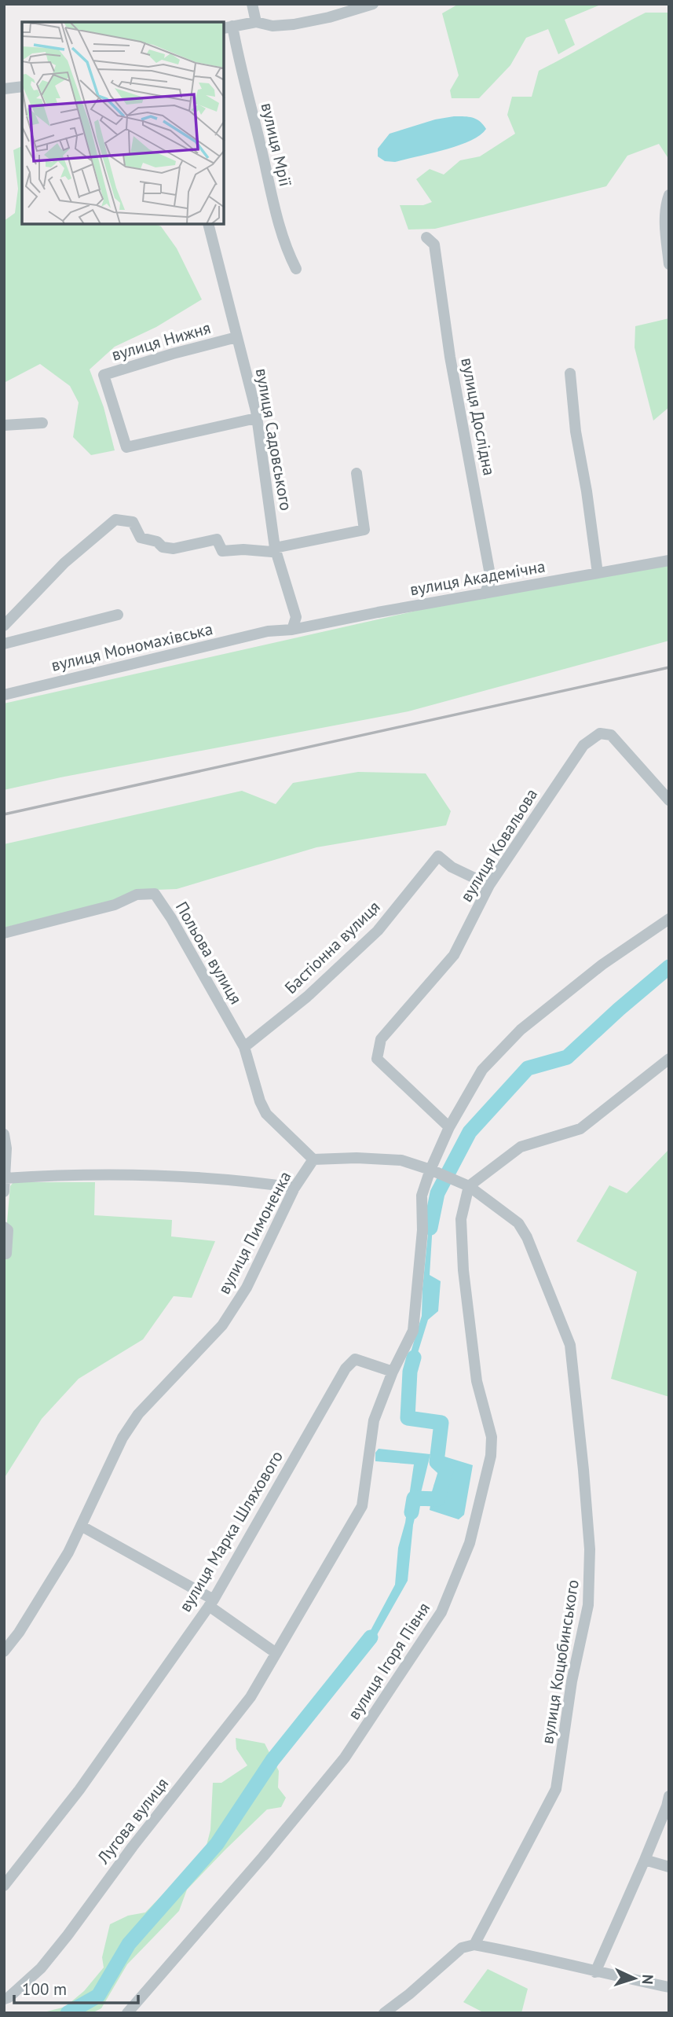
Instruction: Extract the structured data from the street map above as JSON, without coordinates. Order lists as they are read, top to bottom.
{
  "streets": {
    "street": [
      "вулиця Мрії",
      "вулиця Нижня",
      "вулиця Дослідна",
      "вулиця Садовського",
      "вулиця Академічна",
      "вулиця Мономахівська",
      "вулиця Ковальова",
      "Бастіонна вулиця",
      "Польова вулиця",
      "вулиця Пимоненка",
      "вулиця Марка Шляхового",
      "вулиця Ігоря Півня",
      "вулиця Коцюбинського",
      "Лугова вулиця"
    ]
  },
  "crossings": [
    ["вулиця Нижня", "вулиця Садовського"],
    ["вулиця Дослідна", "вулиця Академічна"],
    ["вулиця Садовського", "вулиця Академічна"],
    ["вулиця Садовського", "вулиця Мономахівська"],
    ["вулиця Академічна", "вулиця Мономахівська"],
    ["вулиця Ковальова", "Бастіонна вулиця"],
    ["Бастіонна вулиця", "Польова вулиця"],
    ["Польова вулиця", "вулиця Пимоненка"],
    ["вулиця Марка Шляхового", "Лугова вулиця"],
    ["вулиця Ігоря Півня", "вулиця Коцюбинського"]
  ],
  "scale_bar": "100 m",
  "north": "right"
}
